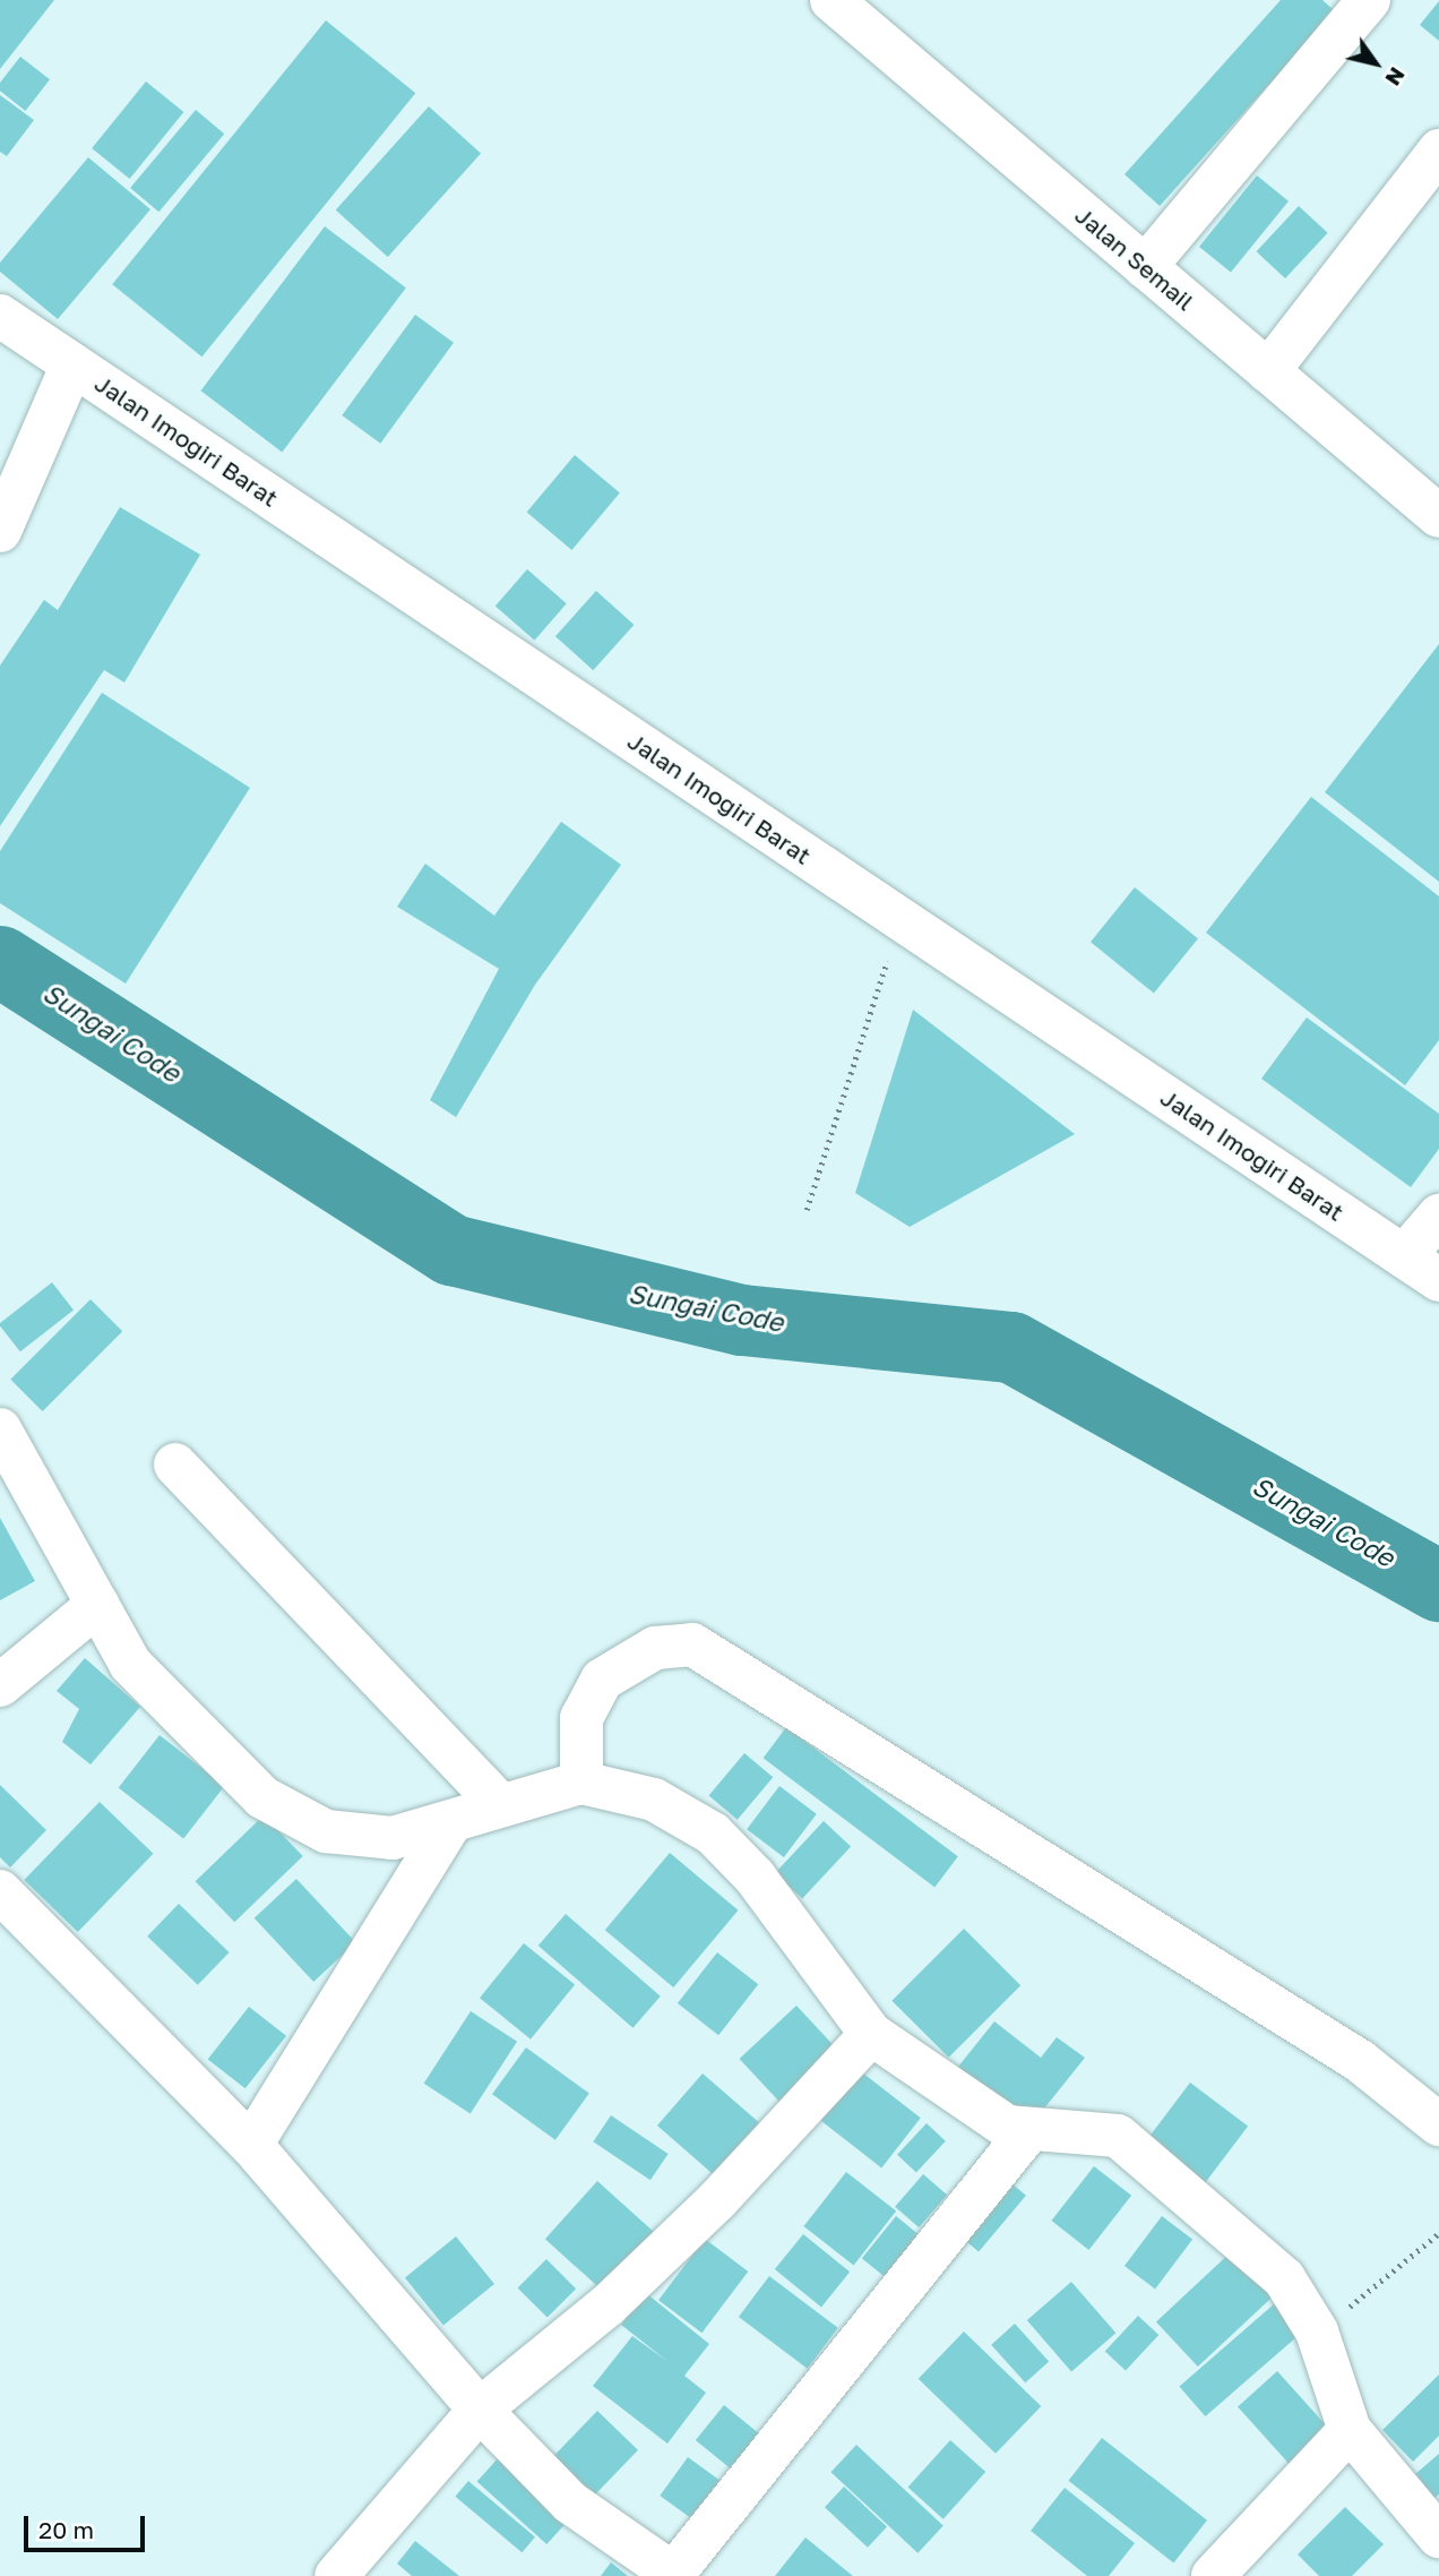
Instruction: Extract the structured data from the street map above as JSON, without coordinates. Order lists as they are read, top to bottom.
{
  "streets": {
    "street": ["Jalan Semail", "Jalan Imogiri Barat"]
  },
  "water": ["Sungai Code"],
  "scale_bar": "20 m",
  "north": "bottom right"
}
